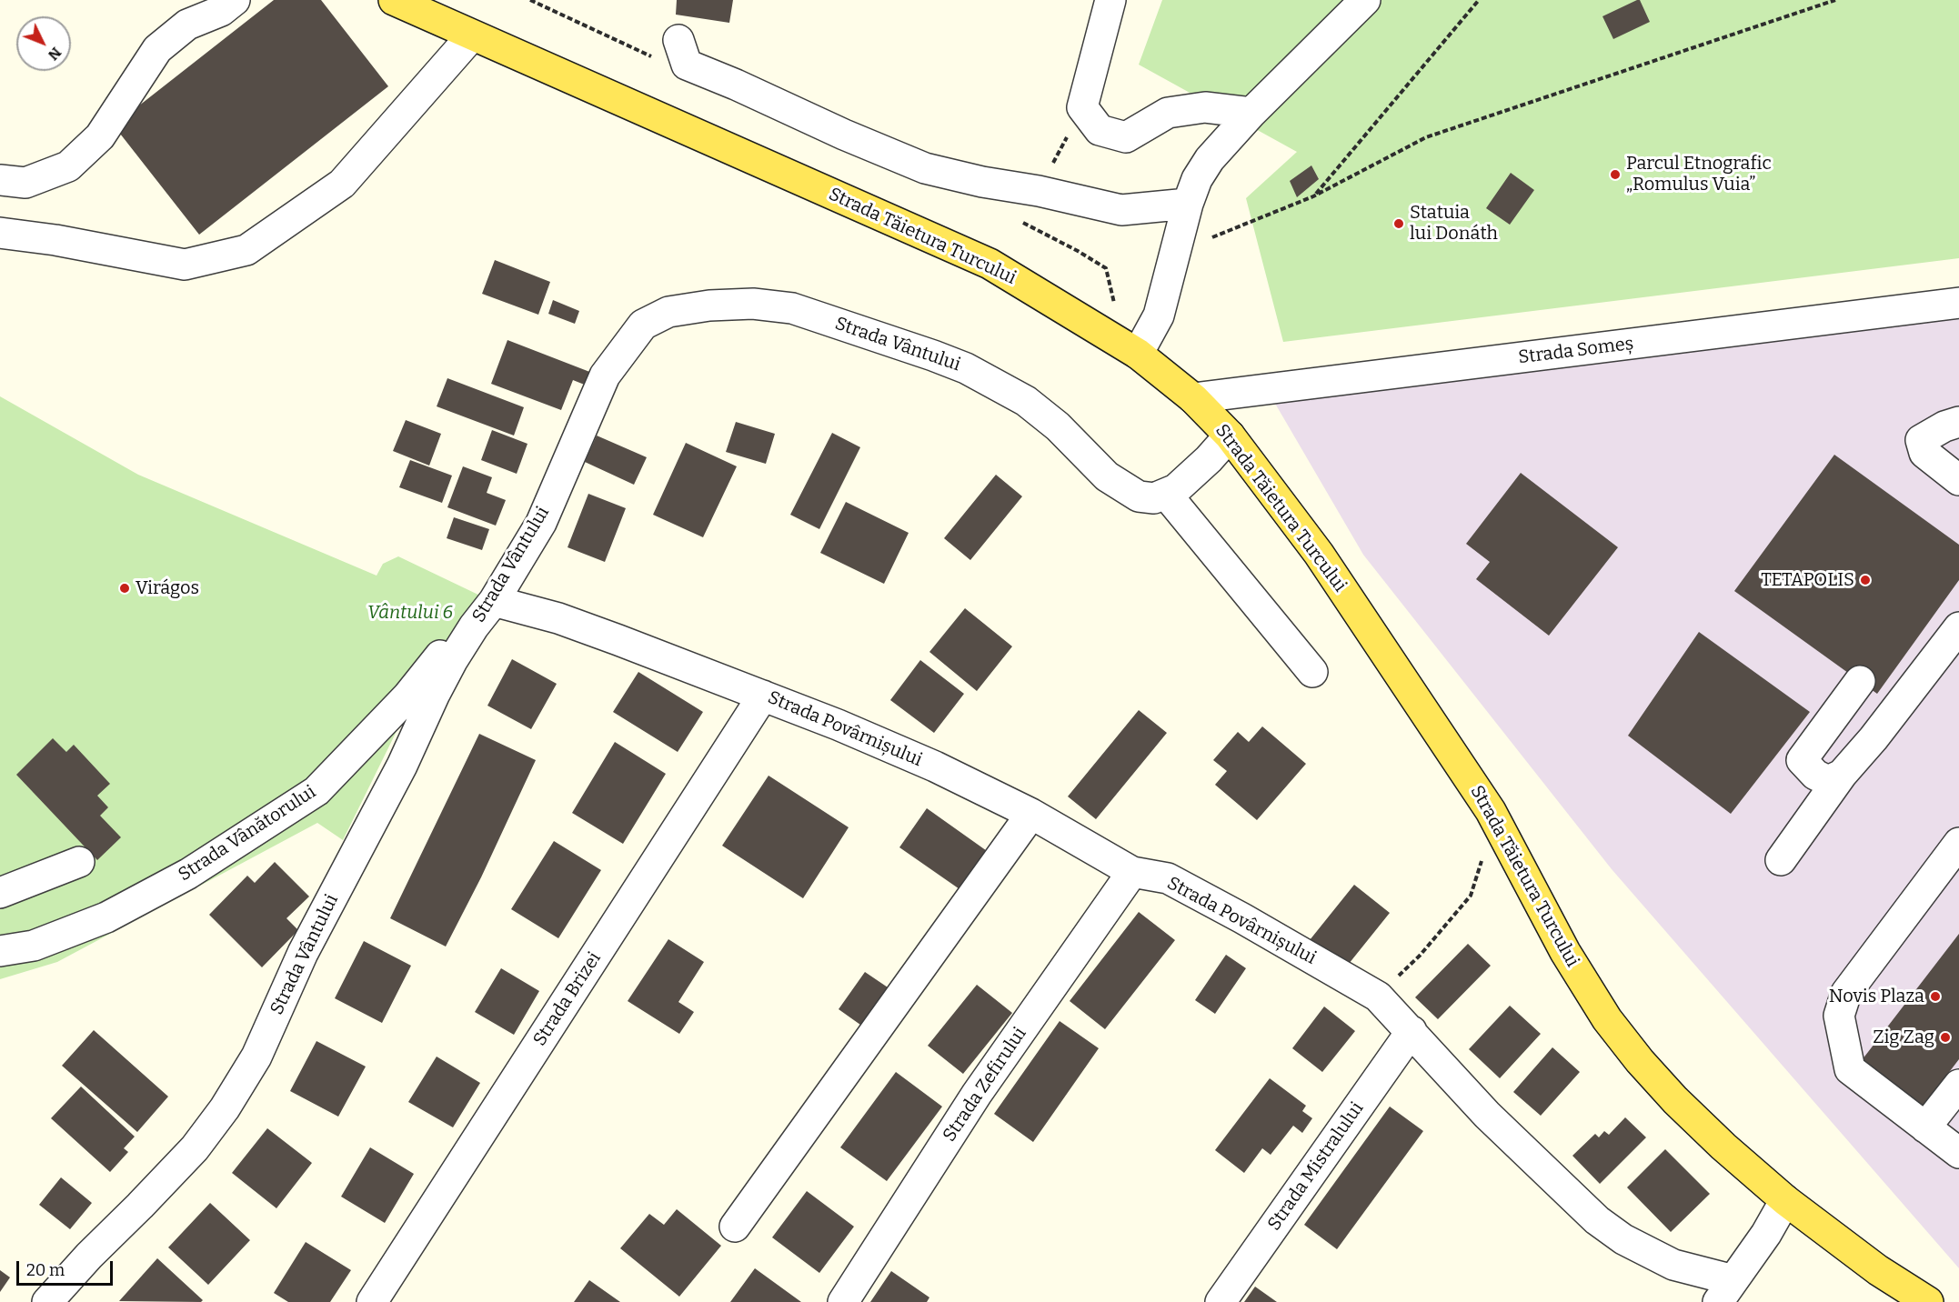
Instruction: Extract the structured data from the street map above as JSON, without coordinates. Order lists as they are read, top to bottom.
{
  "streets": {
    "main road": ["Strada Tăietura Turcului"],
    "street": [
      "Strada Vântului",
      "Strada Someș",
      "Strada Povârnișului",
      "Strada Vânătorului",
      "Strada Brizei",
      "Strada Zefirului",
      "Strada Mistralului"
    ]
  },
  "crossings": [
    ["Strada Tăietura Turcului", "Strada Vântului"],
    ["Strada Tăietura Turcului", "Strada Someș"],
    ["Strada Tăietura Turcului", "Strada Povârnișului"],
    ["Strada Vântului", "Strada Povârnișului"],
    ["Strada Vântului", "Strada Vânătorului"],
    ["Strada Povârnișului", "Strada Brizei"],
    ["Strada Povârnișului", "Strada Zefirului"],
    ["Strada Povârnișului", "Strada Mistralului"]
  ],
  "parks": ["Vântului 6"],
  "places": [
    "Parcul Etnografic „Romulus Vuia”",
    "Statuia lui Donáth",
    "TETAPOLIS",
    "Virágos",
    "Novis Plaza",
    "Zig Zag"
  ],
  "scale_bar": "20 m",
  "north": "bottom right"
}
